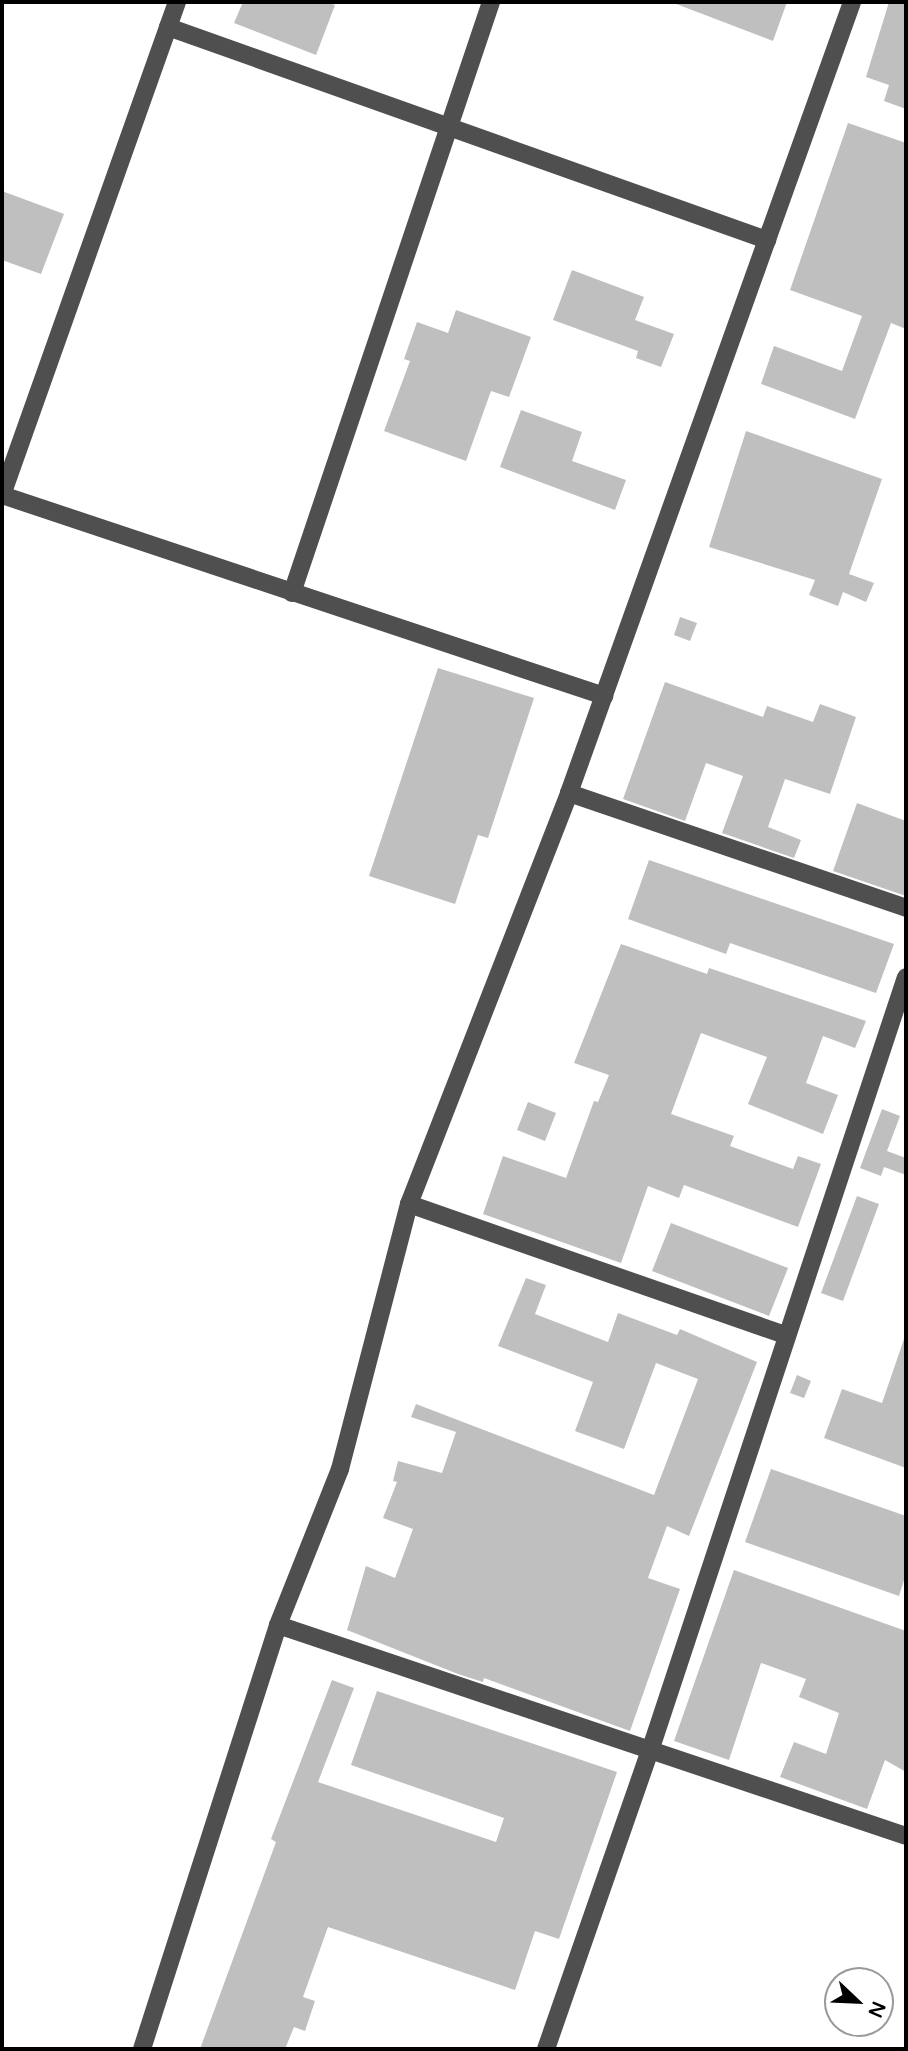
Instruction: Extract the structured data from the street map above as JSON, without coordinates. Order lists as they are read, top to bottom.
{
  "north": "bottom right"
}
